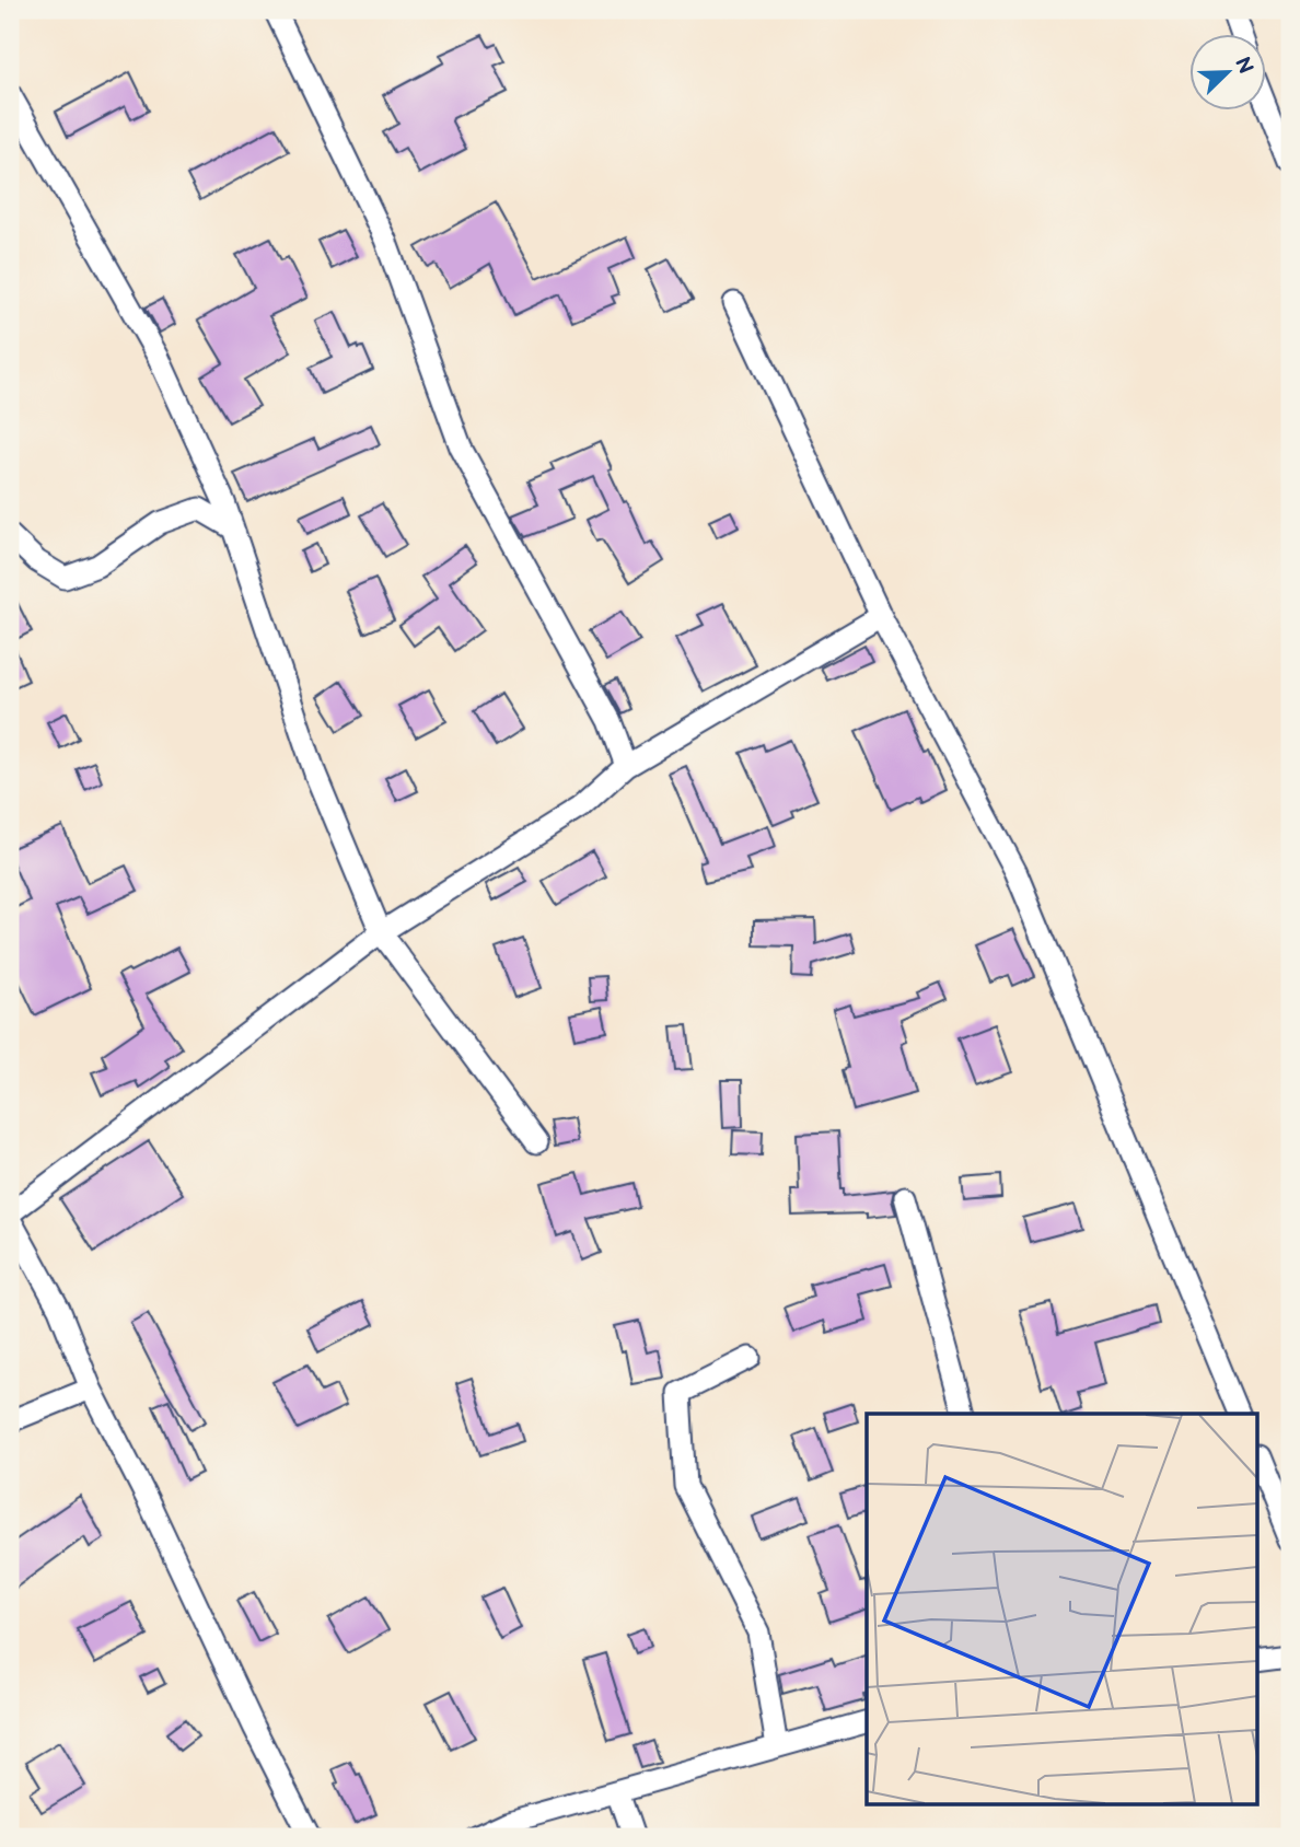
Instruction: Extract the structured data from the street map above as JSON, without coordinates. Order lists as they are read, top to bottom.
{
  "north": "top right"
}
